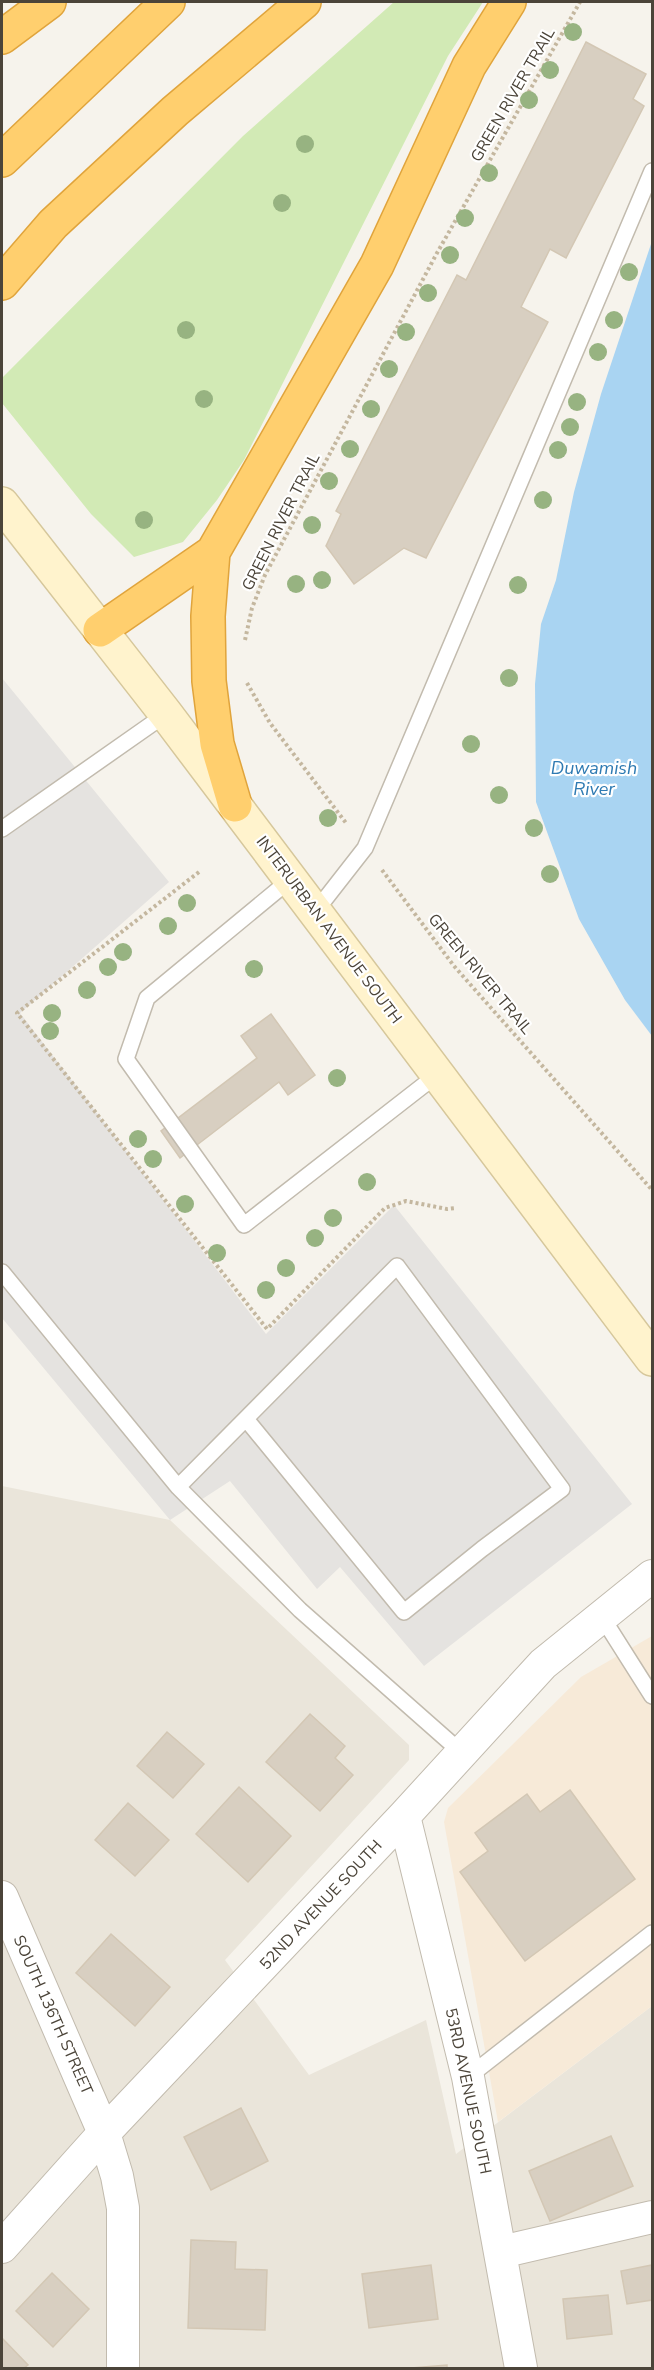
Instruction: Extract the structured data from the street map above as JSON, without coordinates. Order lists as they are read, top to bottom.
{
  "streets": {
    "main road": ["INTERURBAN AVENUE SOUTH"],
    "street": ["52ND AVENUE SOUTH", "SOUTH 136TH STREET", "53RD AVENUE SOUTH"],
    "path": ["GREEN RIVER TRAIL"]
  },
  "crossings": [
    ["52ND AVENUE SOUTH", "SOUTH 136TH STREET"],
    ["52ND AVENUE SOUTH", "53RD AVENUE SOUTH"]
  ],
  "water": ["Duwamish River"]
}
